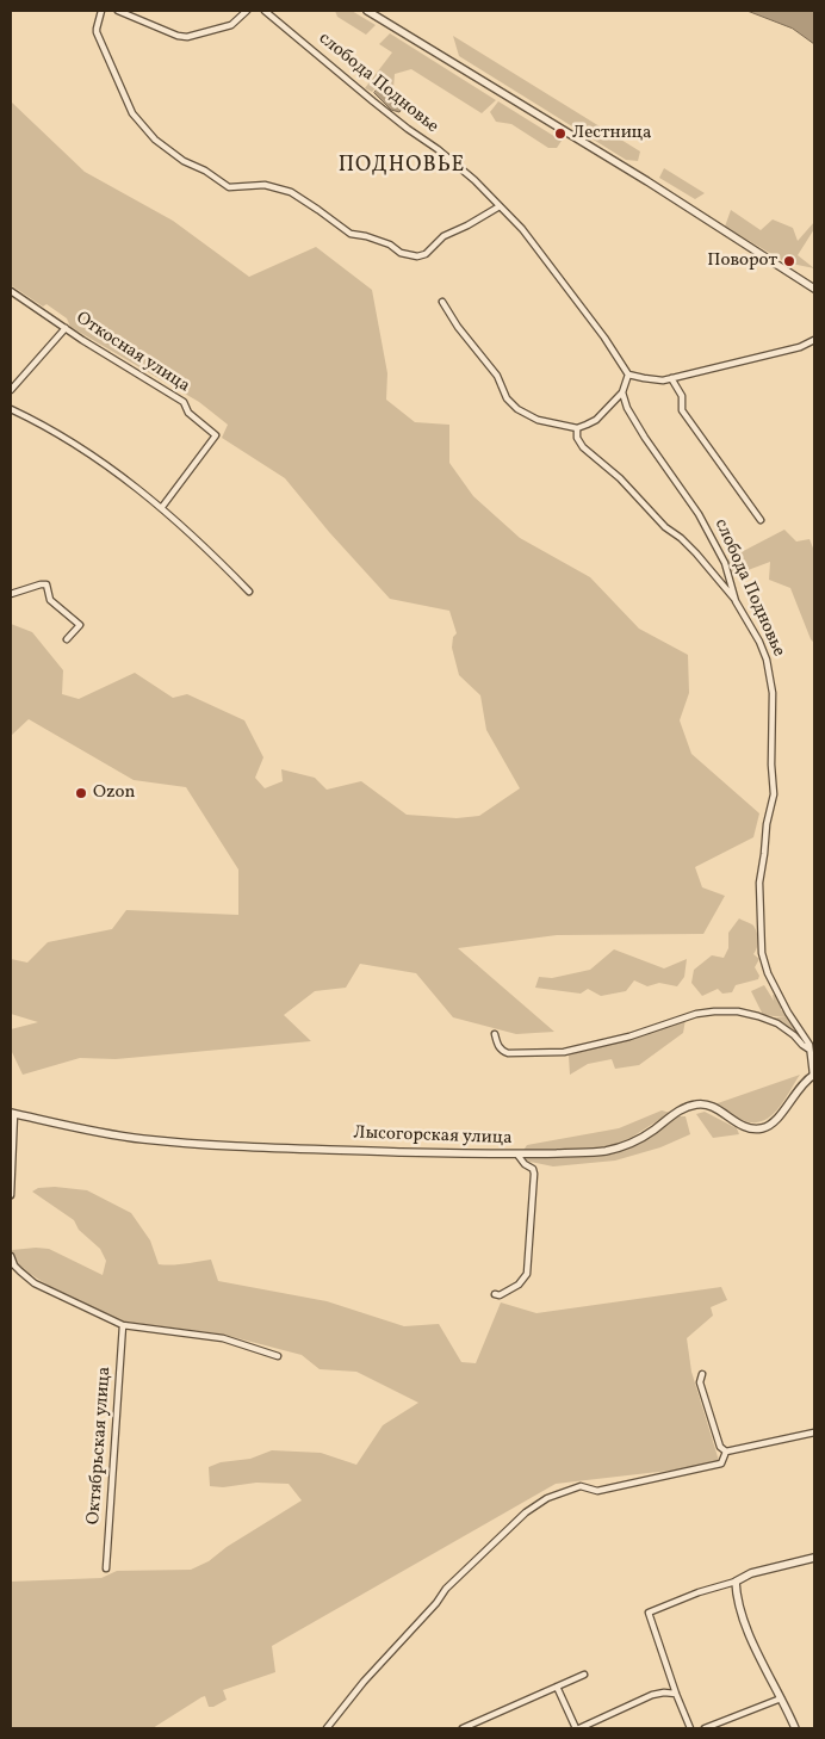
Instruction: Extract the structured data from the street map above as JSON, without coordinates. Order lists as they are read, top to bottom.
{
  "streets": {
    "street": [
      "слобода Подновье",
      "Откосная улица",
      "Лысогорская улица",
      "Октябрьская улица"
    ]
  },
  "districts": ["ПОДНОВЬЕ"],
  "places": ["Лестница", "Поворот", "Ozon"]
}
